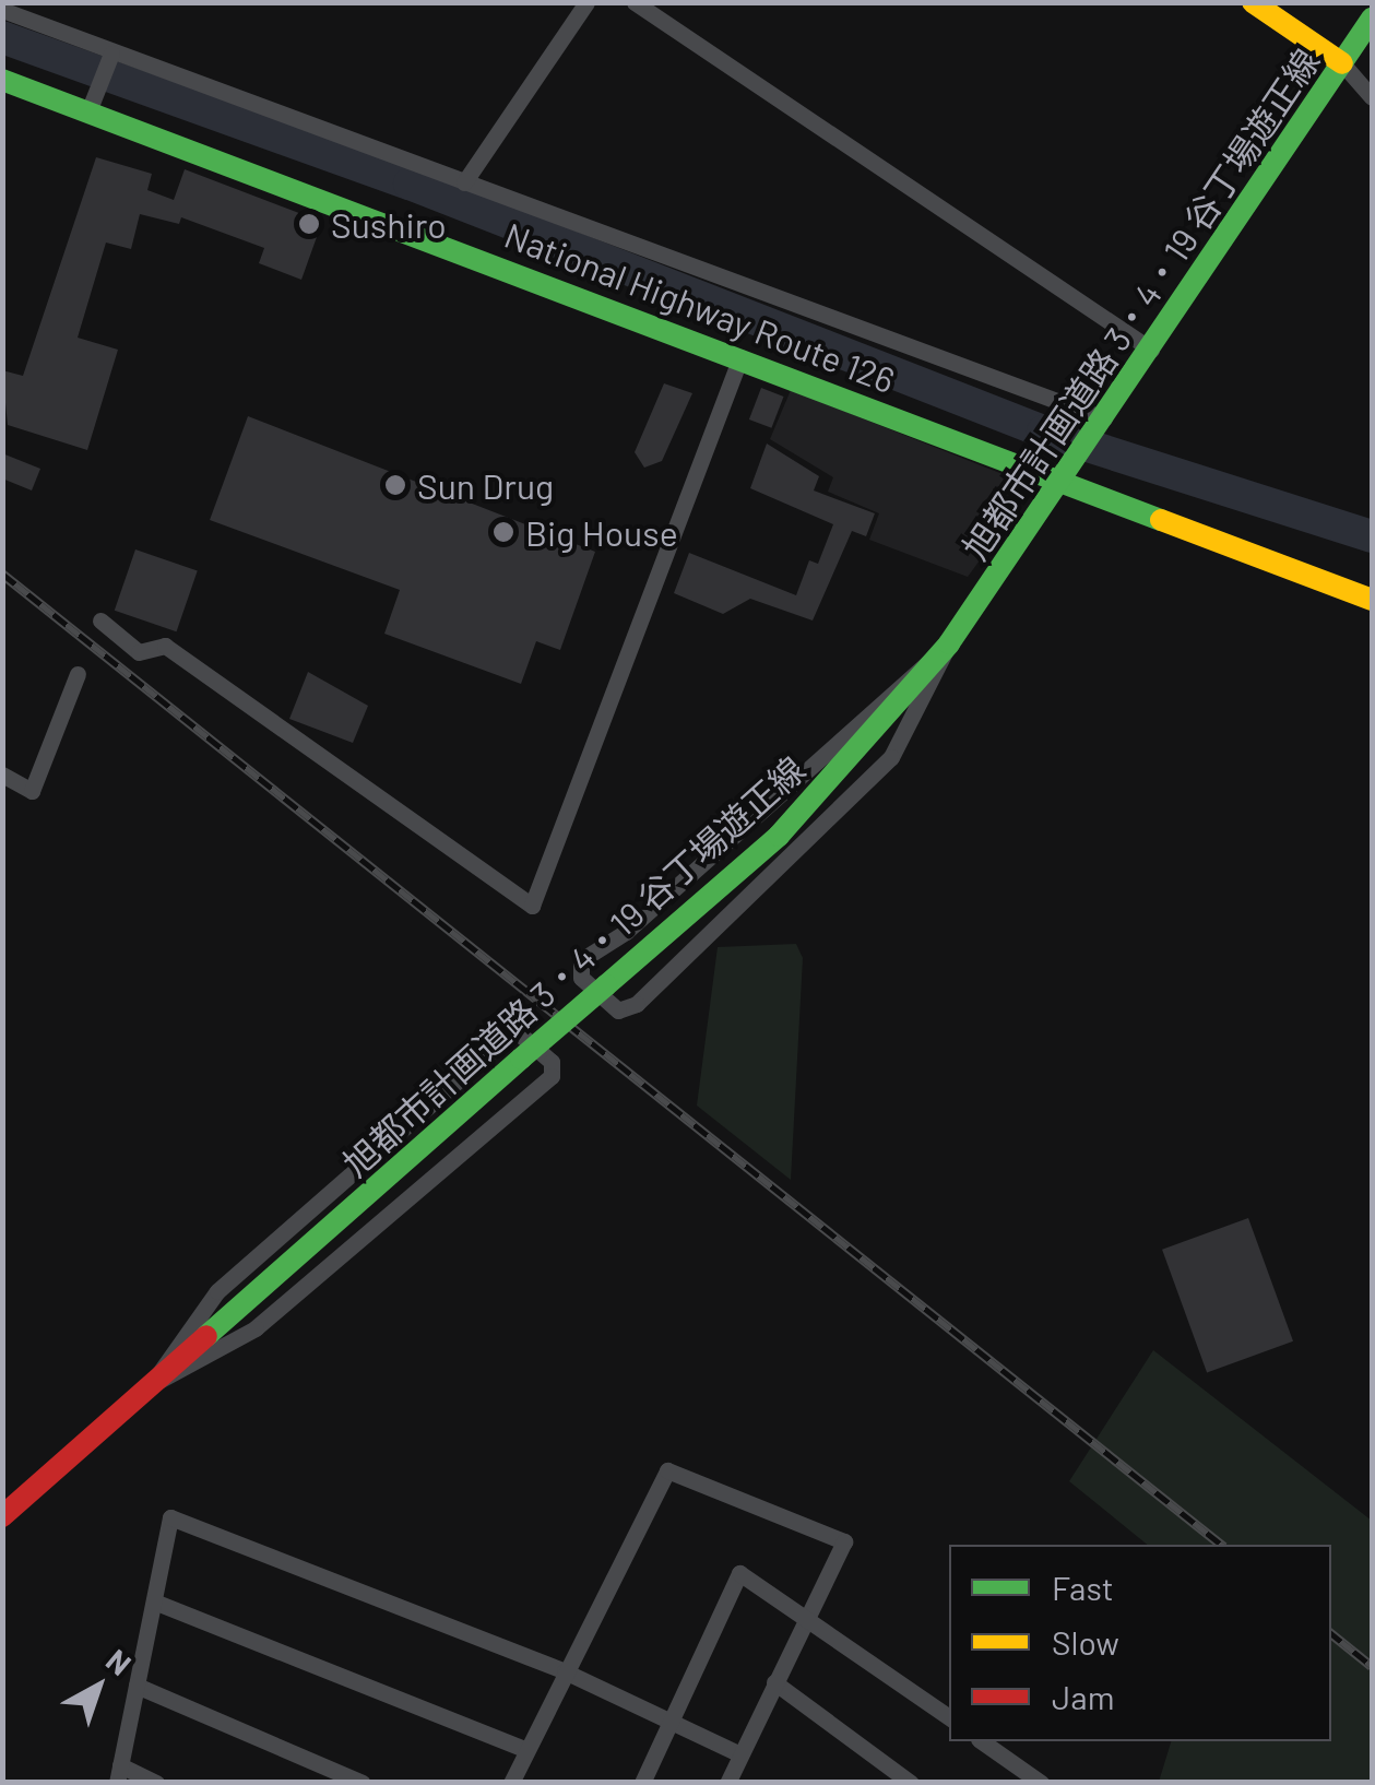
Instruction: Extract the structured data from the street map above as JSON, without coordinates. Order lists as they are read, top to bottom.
{
  "streets": {
    "main road": ["旭都市計画道路 3・4・19 谷丁場遊正線", "National Highway Route 126"]
  },
  "crossings": [
    ["旭都市計画道路 3・4・19 谷丁場遊正線", "National Highway Route 126"]
  ],
  "places": ["Sushiro", "Sun Drug", "Big House"],
  "legend": ["Fast", "Slow", "Jam"],
  "north": "top right"
}
